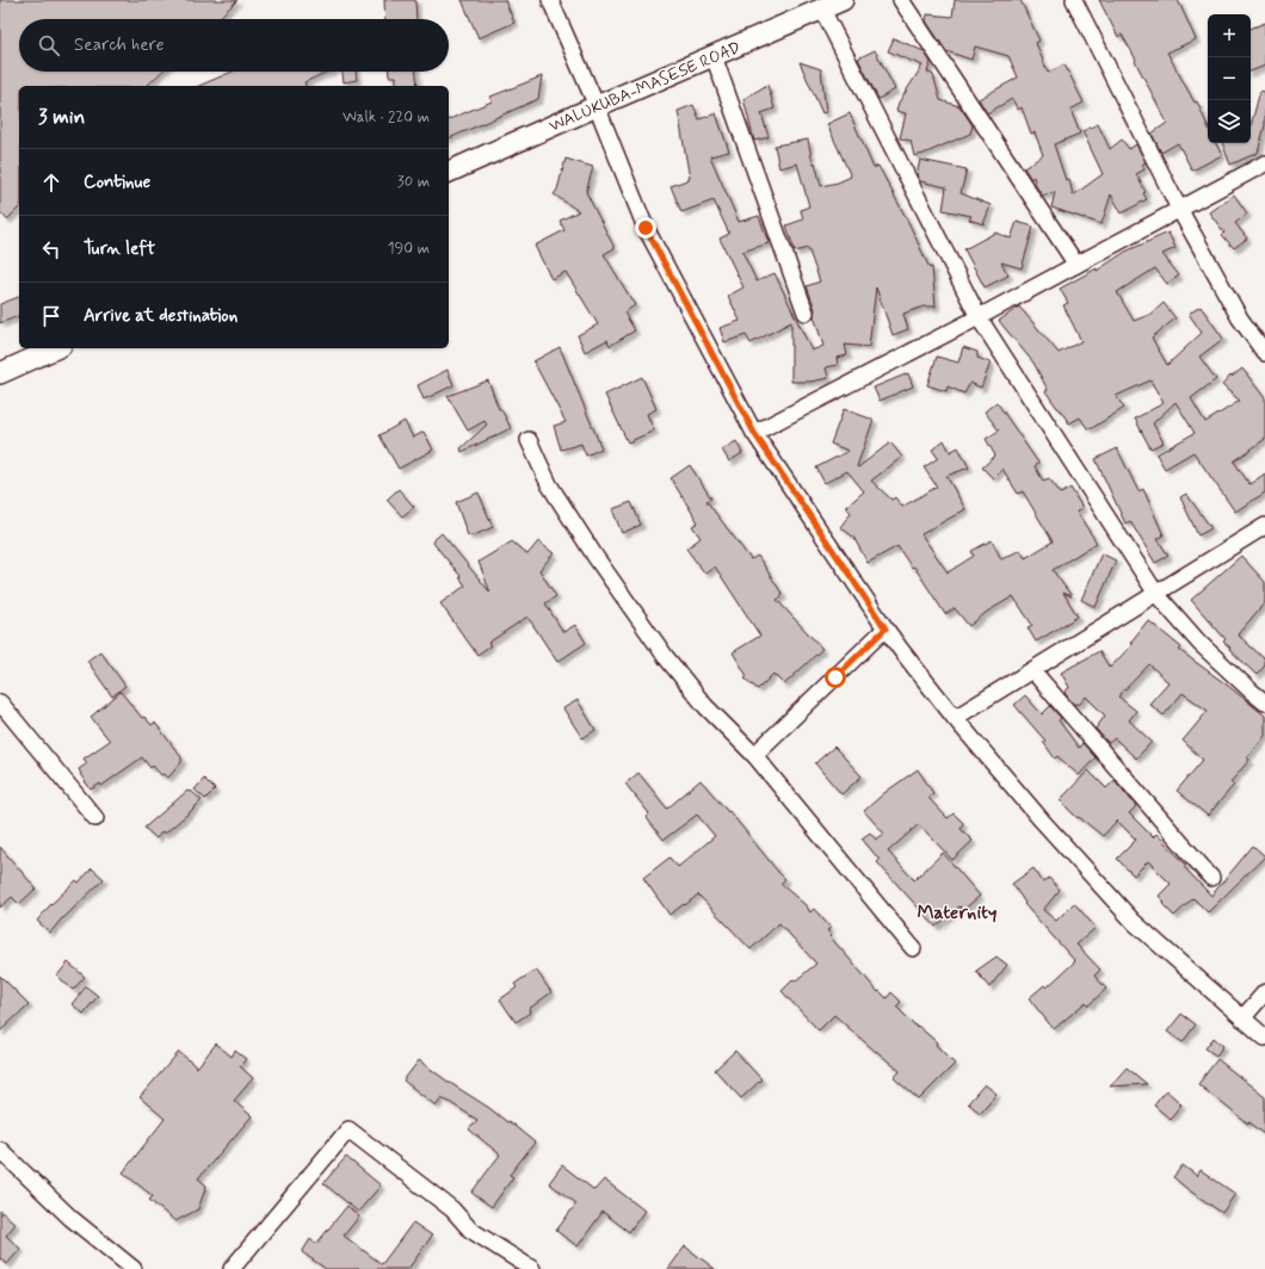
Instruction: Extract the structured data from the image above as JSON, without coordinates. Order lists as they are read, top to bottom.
{
  "streets": {
    "street": ["WALUKUBA-MASESE ROAD"]
  },
  "districts": ["Maternity"],
  "page": {
    "map_buttons": ["+", "−"],
    "search": "Search here",
    "heading": ["3 min", "Walk · 220 m"],
    "list": [
      ["Continue", "30 m"],
      ["Turn left", "190 m"],
      "Arrive at destination"
    ]
  }
}
